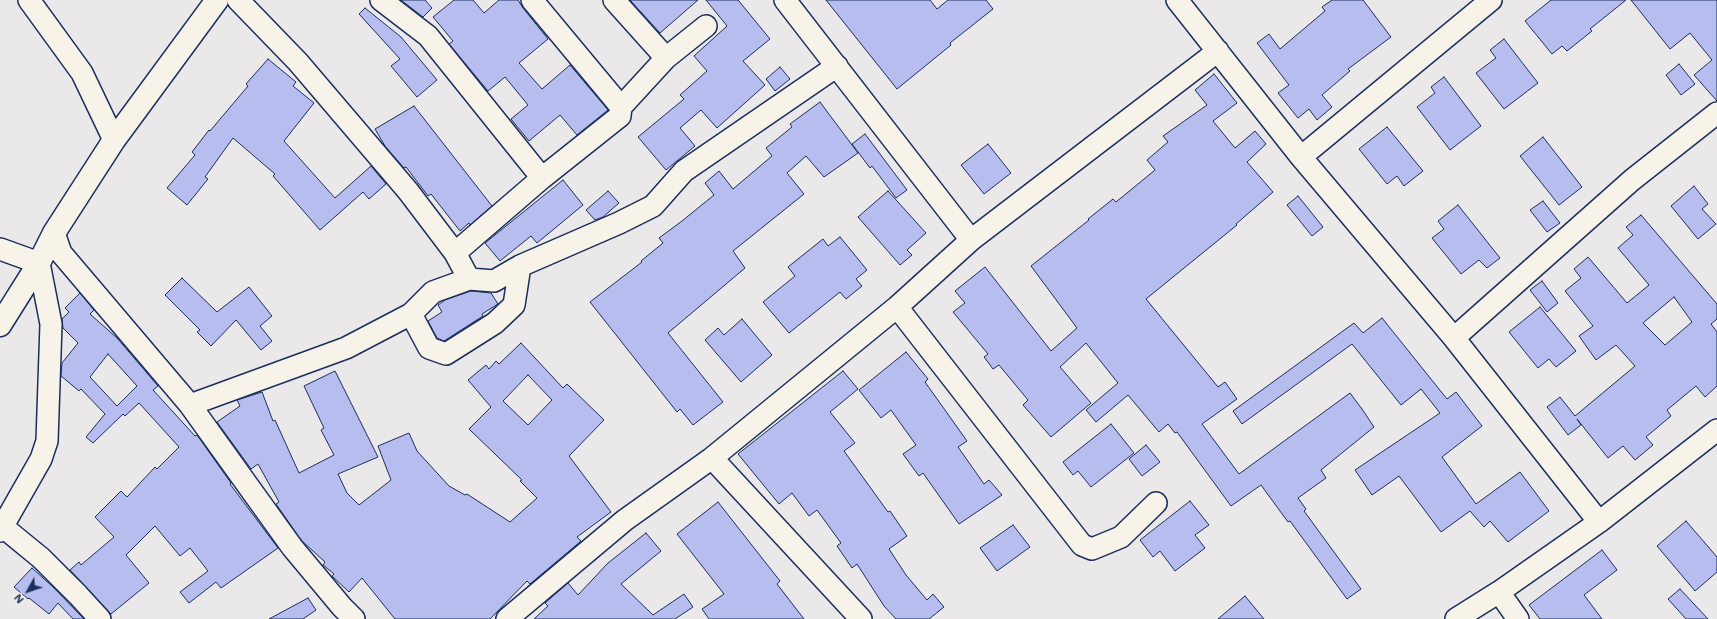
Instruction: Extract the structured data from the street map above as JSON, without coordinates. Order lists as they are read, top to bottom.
{
  "north": "bottom left"
}
